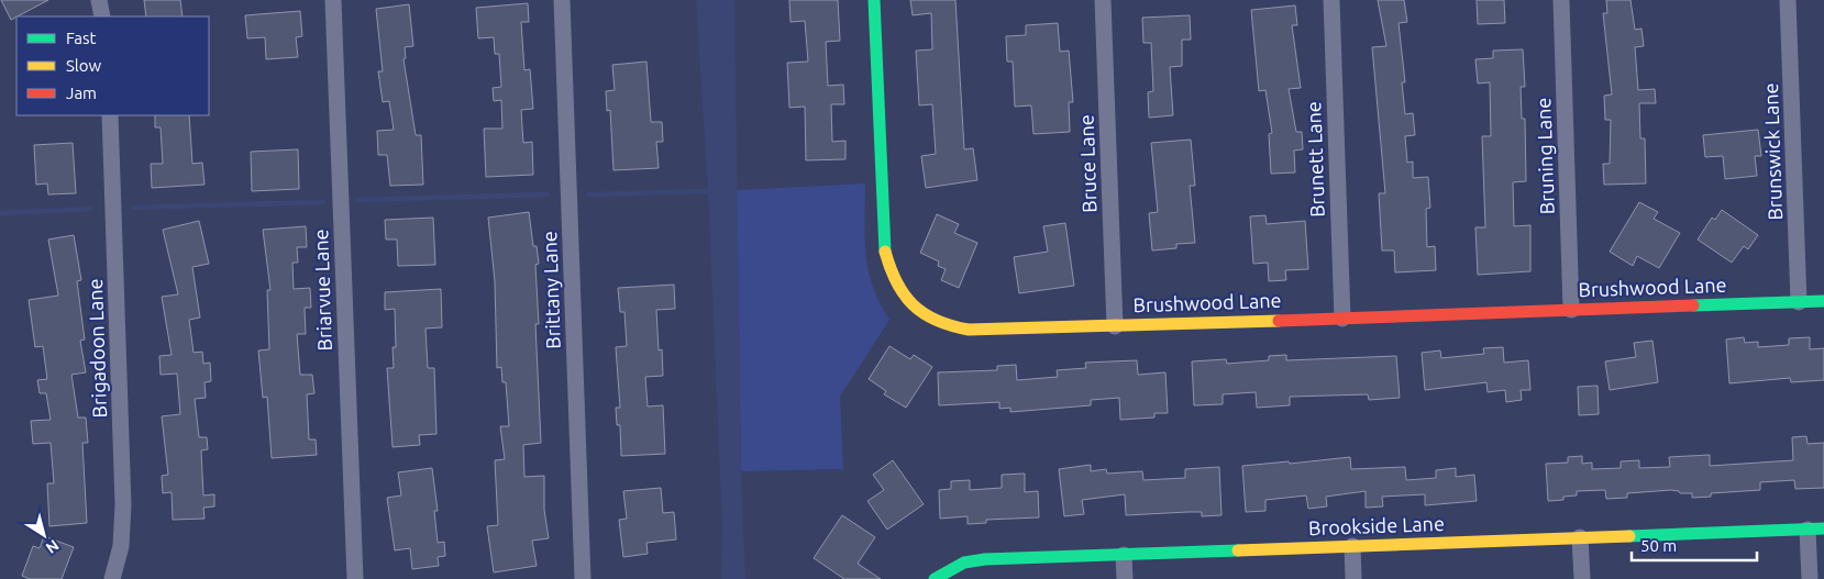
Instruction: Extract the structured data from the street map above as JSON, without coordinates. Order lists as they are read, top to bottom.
{
  "streets": {
    "street": [
      "Brunswick Lane",
      "Bruning Lane",
      "Brunett Lane",
      "Bruce Lane",
      "Brushwood Lane",
      "Briarvue Lane",
      "Brittany Lane",
      "Brigadoon Lane",
      "Brookside Lane"
    ]
  },
  "crossings": [
    ["Brunswick Lane", "Brushwood Lane"],
    ["Bruning Lane", "Brushwood Lane"],
    ["Brunett Lane", "Brushwood Lane"],
    ["Bruce Lane", "Brushwood Lane"]
  ],
  "legend": ["Fast", "Slow", "Jam"],
  "scale_bar": "50 m",
  "north": "bottom right"
}
